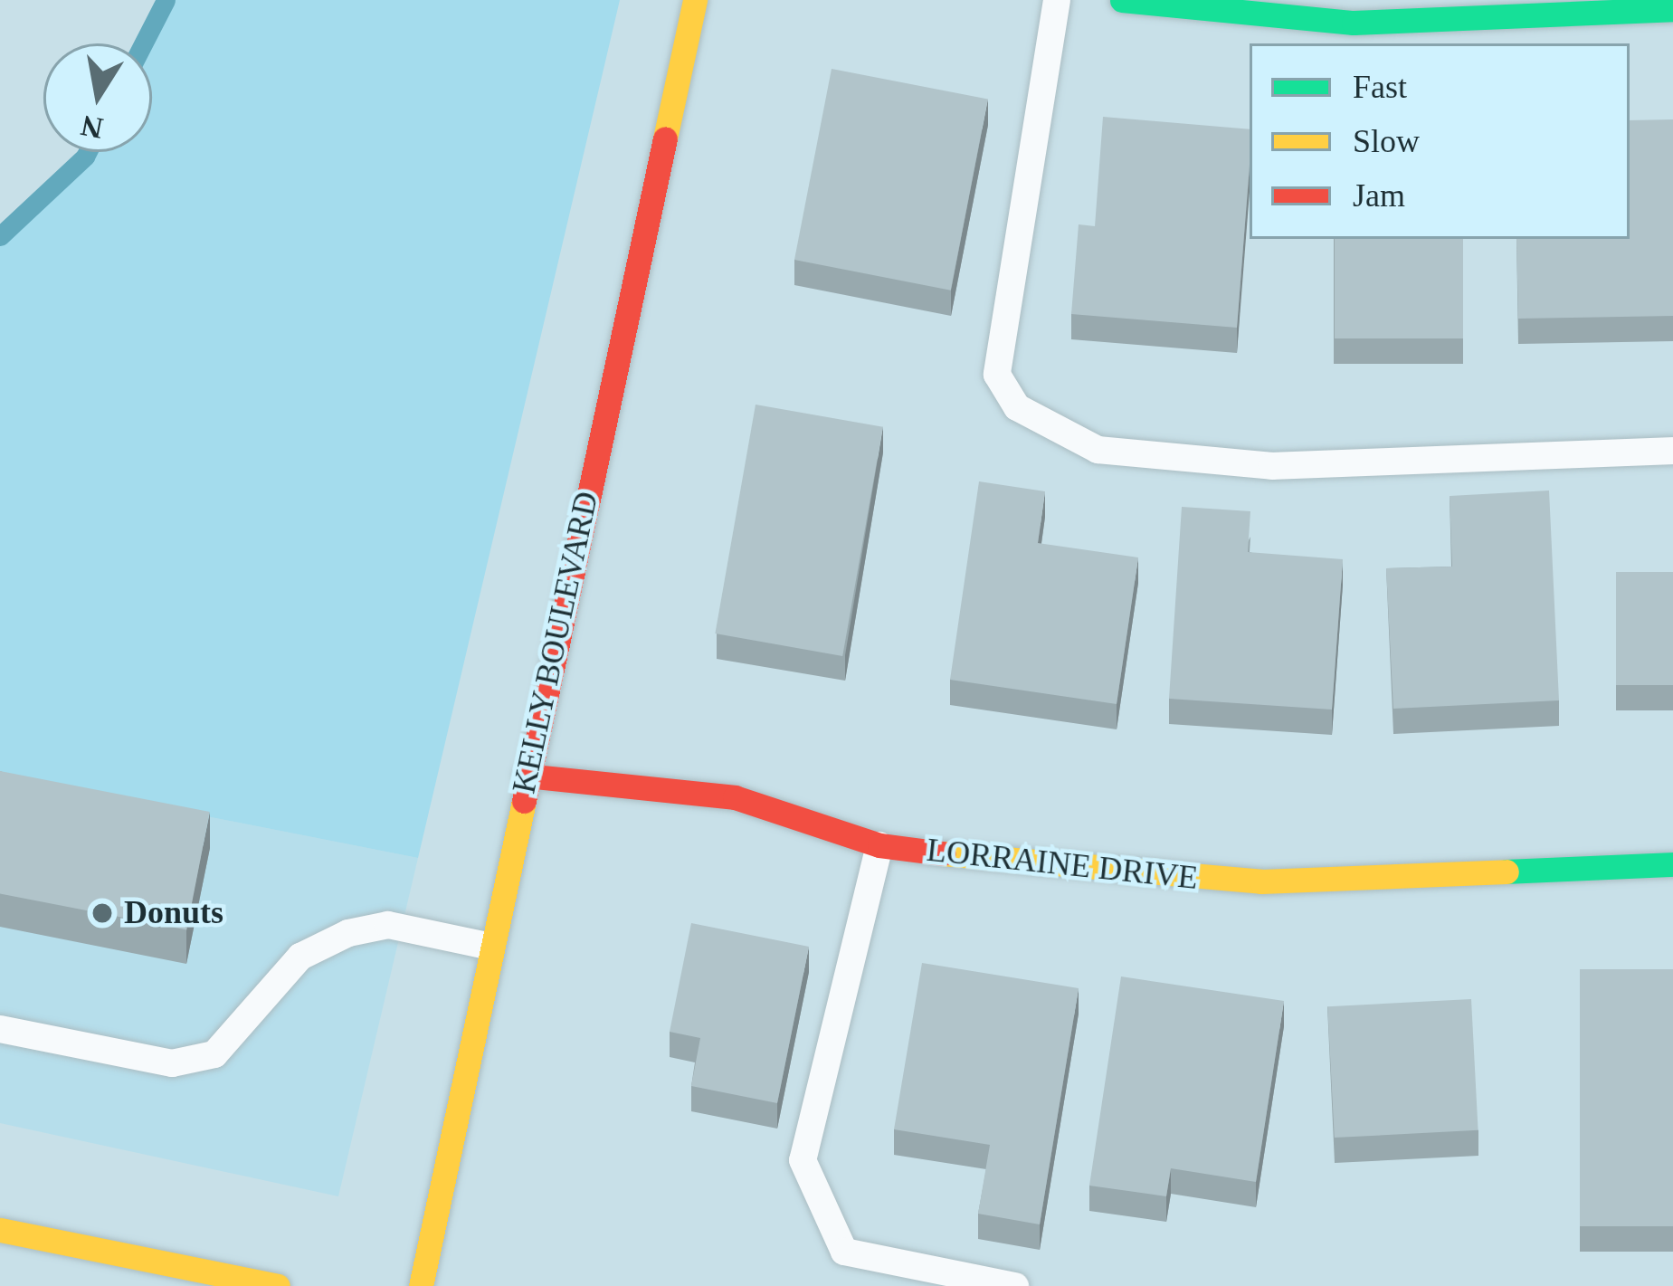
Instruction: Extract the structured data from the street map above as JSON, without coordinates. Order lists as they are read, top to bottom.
{
  "streets": {
    "street": ["KELLY BOULEVARD", "LORRAINE DRIVE"]
  },
  "crossings": [
    ["KELLY BOULEVARD", "LORRAINE DRIVE"]
  ],
  "places": ["Donuts"],
  "legend": ["Fast", "Slow", "Jam"],
  "north": "bottom"
}
